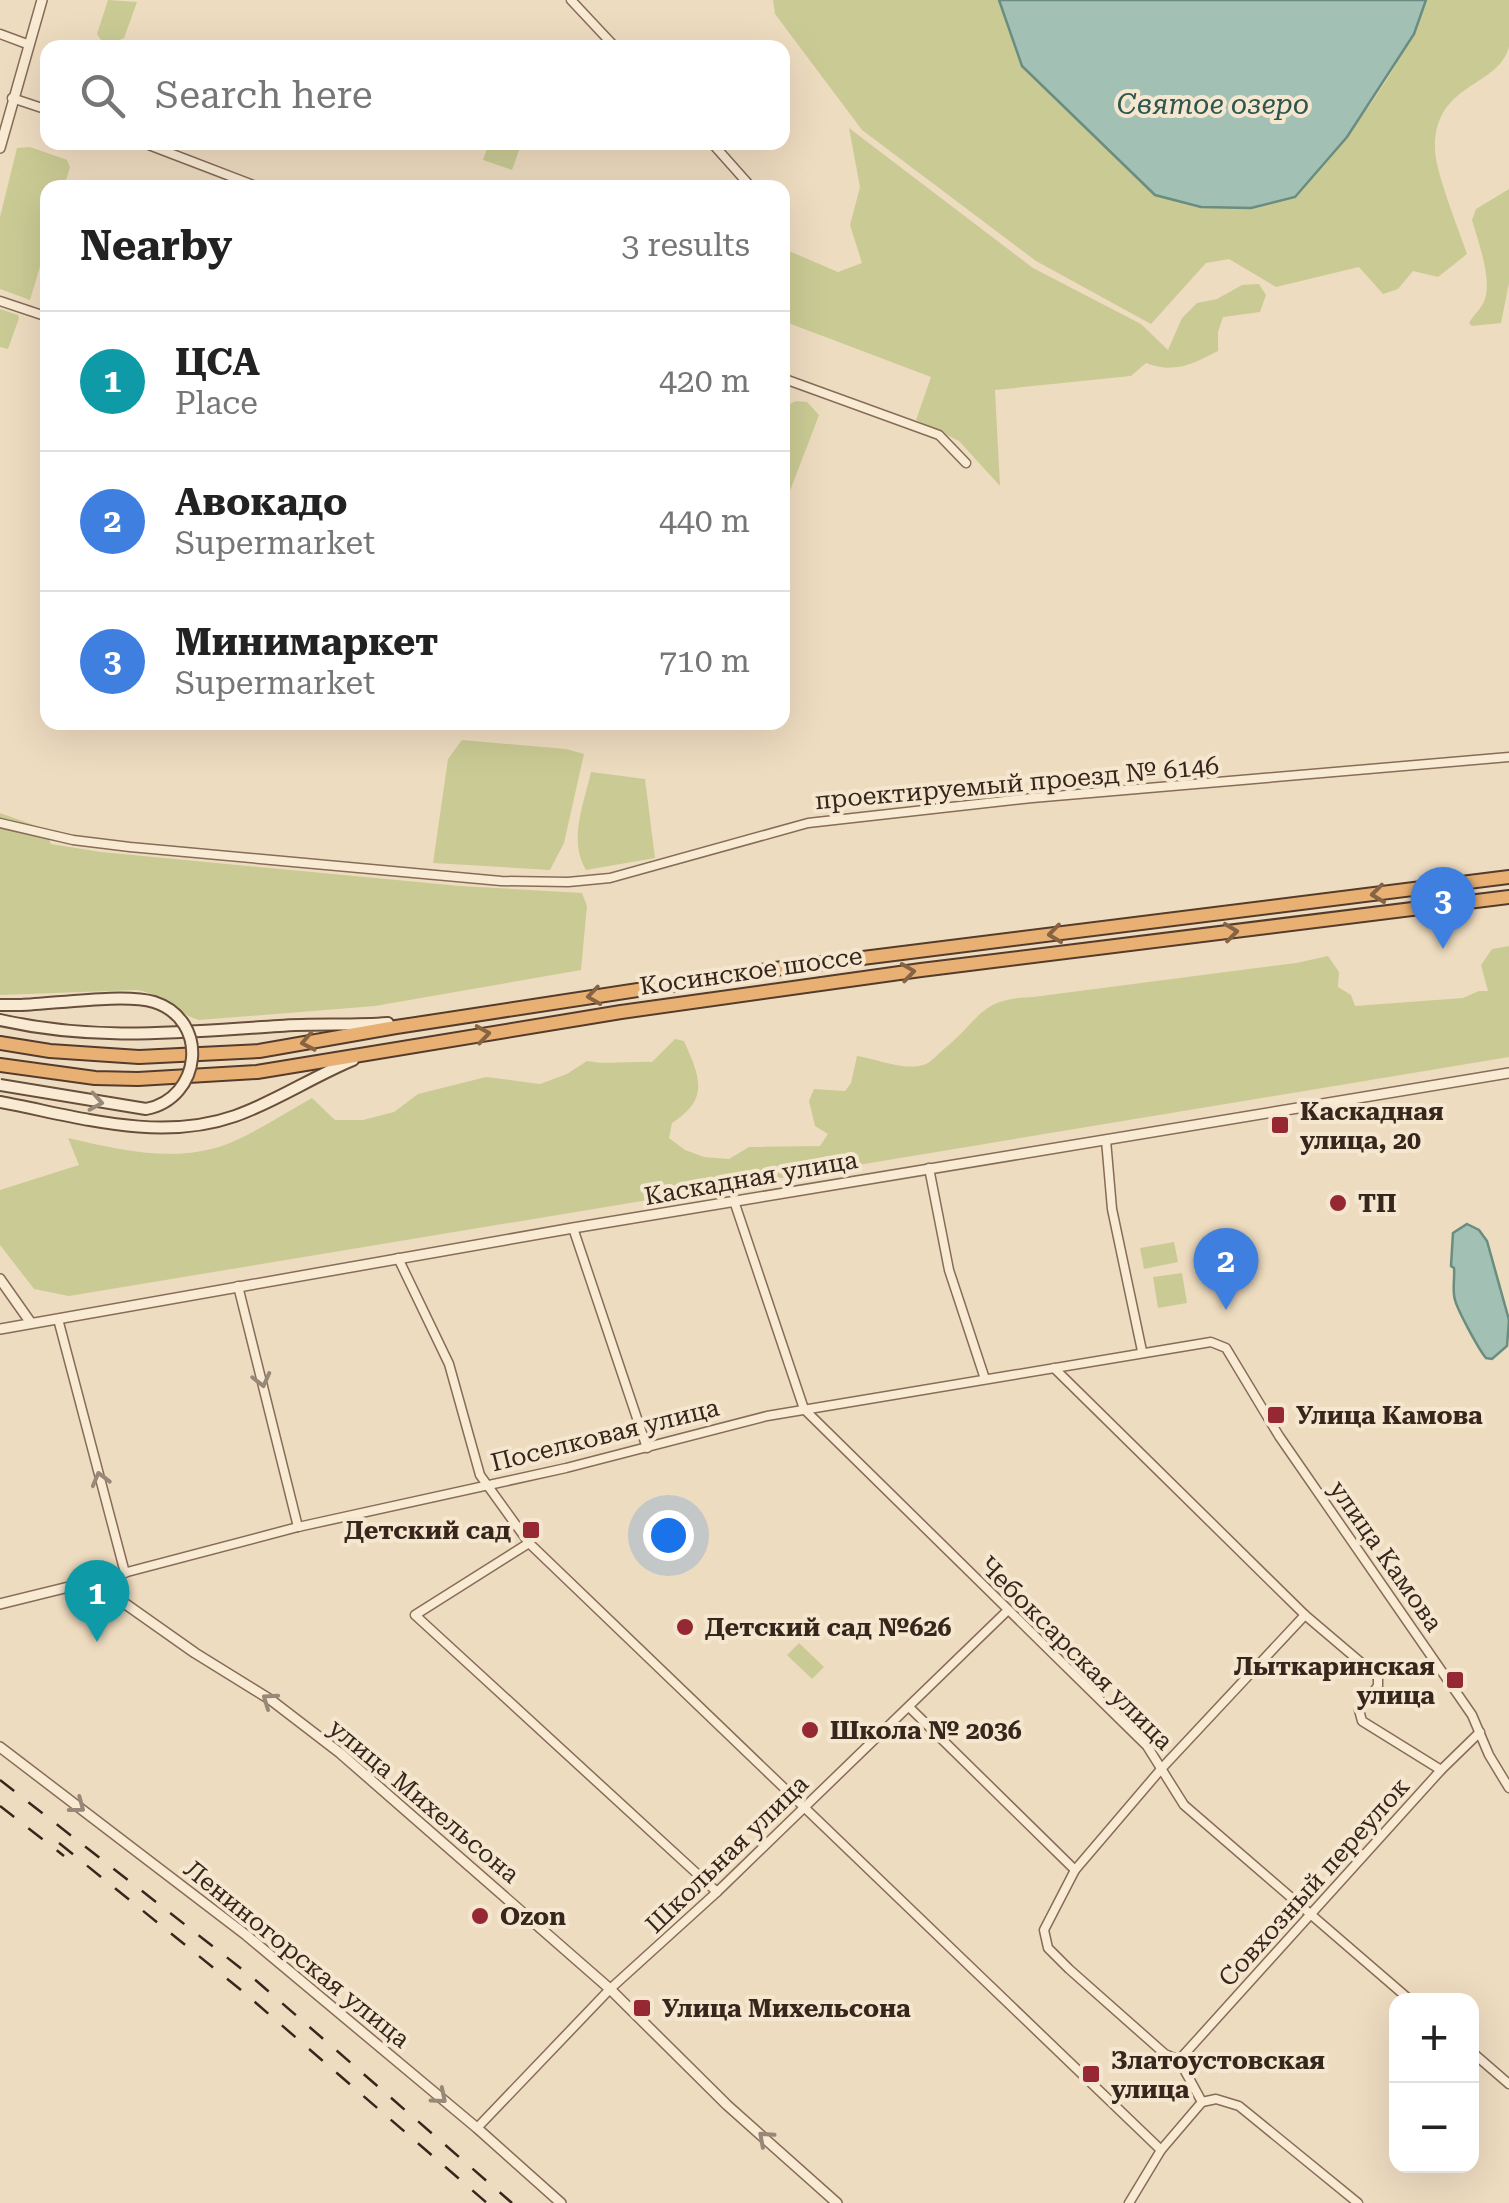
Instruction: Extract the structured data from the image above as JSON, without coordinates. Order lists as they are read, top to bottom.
{
  "streets": {
    "highway": ["Косинское шоссе"],
    "street": [
      "проектируемый проезд № 6146",
      "Каскадная улица",
      "Поселковая улица",
      "улица Камова",
      "Чебоксарская улица",
      "улица Михельсона",
      "Школьная улица",
      "Совхозный переулок",
      "Лениногорская улица"
    ]
  },
  "crossings": [
    ["Поселковая улица", "улица Камова"],
    ["Поселковая улица", "Чебоксарская улица"],
    ["Поселковая улица", "улица Михельсона"],
    ["улица Камова", "Совхозный переулок"],
    ["Чебоксарская улица", "Школьная улица"],
    ["Чебоксарская улица", "Совхозный переулок"],
    ["улица Михельсона", "Школьная улица"],
    ["Школьная улица", "Лениногорская улица"]
  ],
  "one_way": ["улица Михельсона", "Лениногорская улица"],
  "water": ["Святое озеро"],
  "places": {
    "transit": [
      "Каскадная улица, 20",
      "Улица Камова",
      "Детский сад",
      "Лыткаринская улица",
      "Улица Михельсона",
      "Златоустовская улица"
    ],
    "other": [
      "ТП",
      "Детский сад №626",
      "Школа № 2036",
      "Ozon"
    ]
  },
  "page": {
    "search": "Search here",
    "heading": ["Nearby", "3 results"],
    "list": [
      {
        "mark": "1",
        "name": "ЦСА",
        "note": "Place",
        "value": "420 m"
      },
      {
        "mark": "2",
        "name": "Авокадо",
        "note": "Supermarket",
        "value": "440 m"
      },
      {
        "mark": "3",
        "name": "Минимаркет",
        "note": "Supermarket",
        "value": "710 m"
      }
    ],
    "pins": ["3", "2", "1"],
    "map_buttons": ["+", "−"]
  }
}
